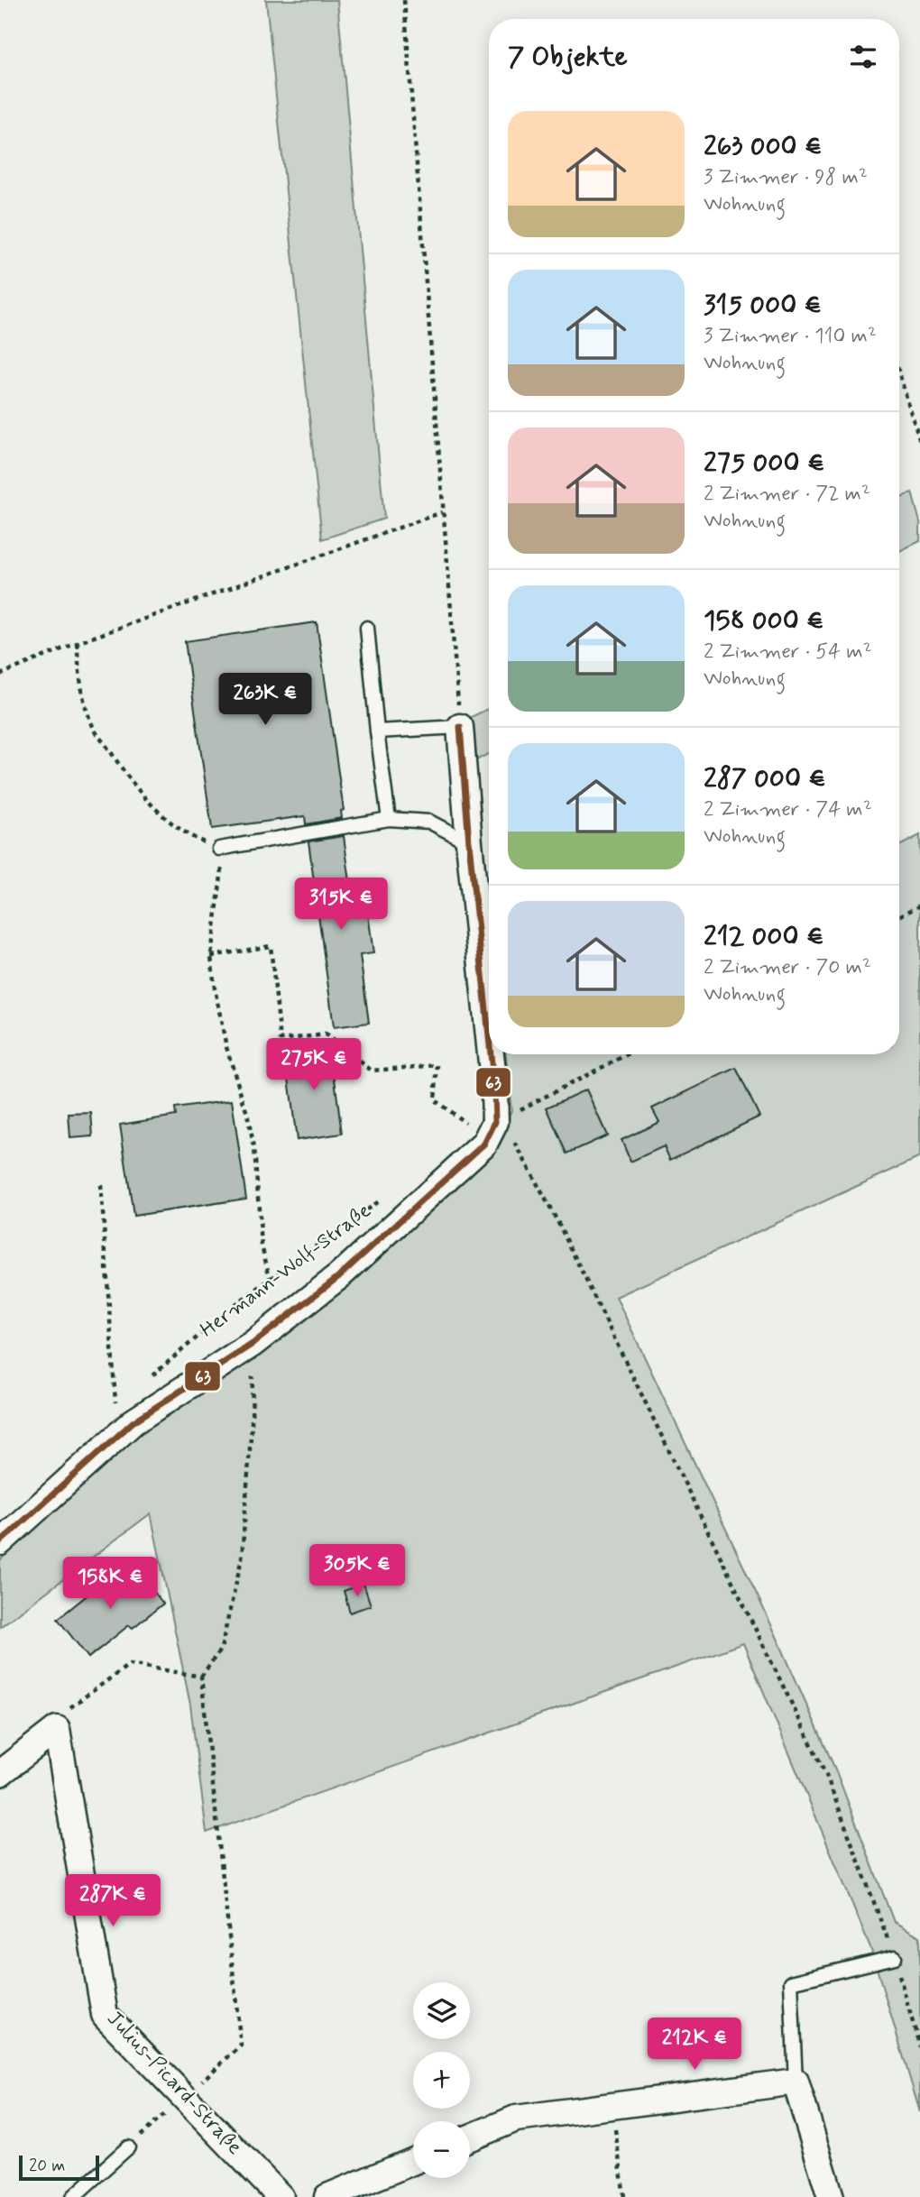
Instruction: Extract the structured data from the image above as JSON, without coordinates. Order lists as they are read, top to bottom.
{
  "streets": {
    "street": ["Hermann-Wolf-Straße", "Julius-Picard-Straße"]
  },
  "lines": ["transit line 63"],
  "scale_bar": "20 m",
  "page": {
    "heading": "7 Objekte",
    "list": [
      {
        "name": "263 000 €",
        "note": "3 Zimmer · 98 m² · Wohnung"
      },
      {
        "name": "315 000 €",
        "note": "3 Zimmer · 110 m² · Wohnung"
      },
      {
        "name": "275 000 €",
        "note": "2 Zimmer · 72 m² · Wohnung"
      },
      {
        "name": "158 000 €",
        "note": "2 Zimmer · 54 m² · Wohnung"
      },
      {
        "name": "287 000 €",
        "note": "2 Zimmer · 74 m² · Wohnung"
      },
      {
        "name": "212 000 €",
        "note": "2 Zimmer · 70 m² · Wohnung"
      }
    ],
    "price": [
      "263K €",
      "315K €",
      "275K €",
      "305K €",
      "158K €",
      "287K €",
      "212K €"
    ],
    "map_buttons": ["+", "−"],
    "scale": "20 m"
  }
}
